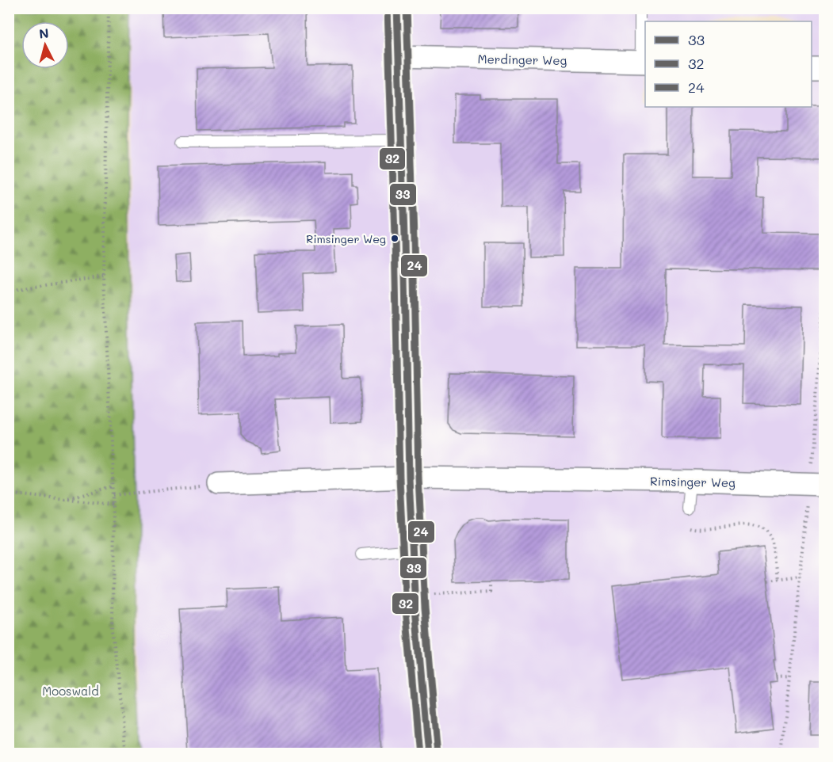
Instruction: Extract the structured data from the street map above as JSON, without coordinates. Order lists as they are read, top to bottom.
{
  "streets": {
    "street": ["Merdinger Weg", "Rimsinger Weg"]
  },
  "parks": ["Mooswald"],
  "places": ["Rimsinger Weg"],
  "lines": ["transit line 33", "transit line 32", "transit line 24"],
  "legend": ["33", "32", "24"],
  "north": "top"
}
